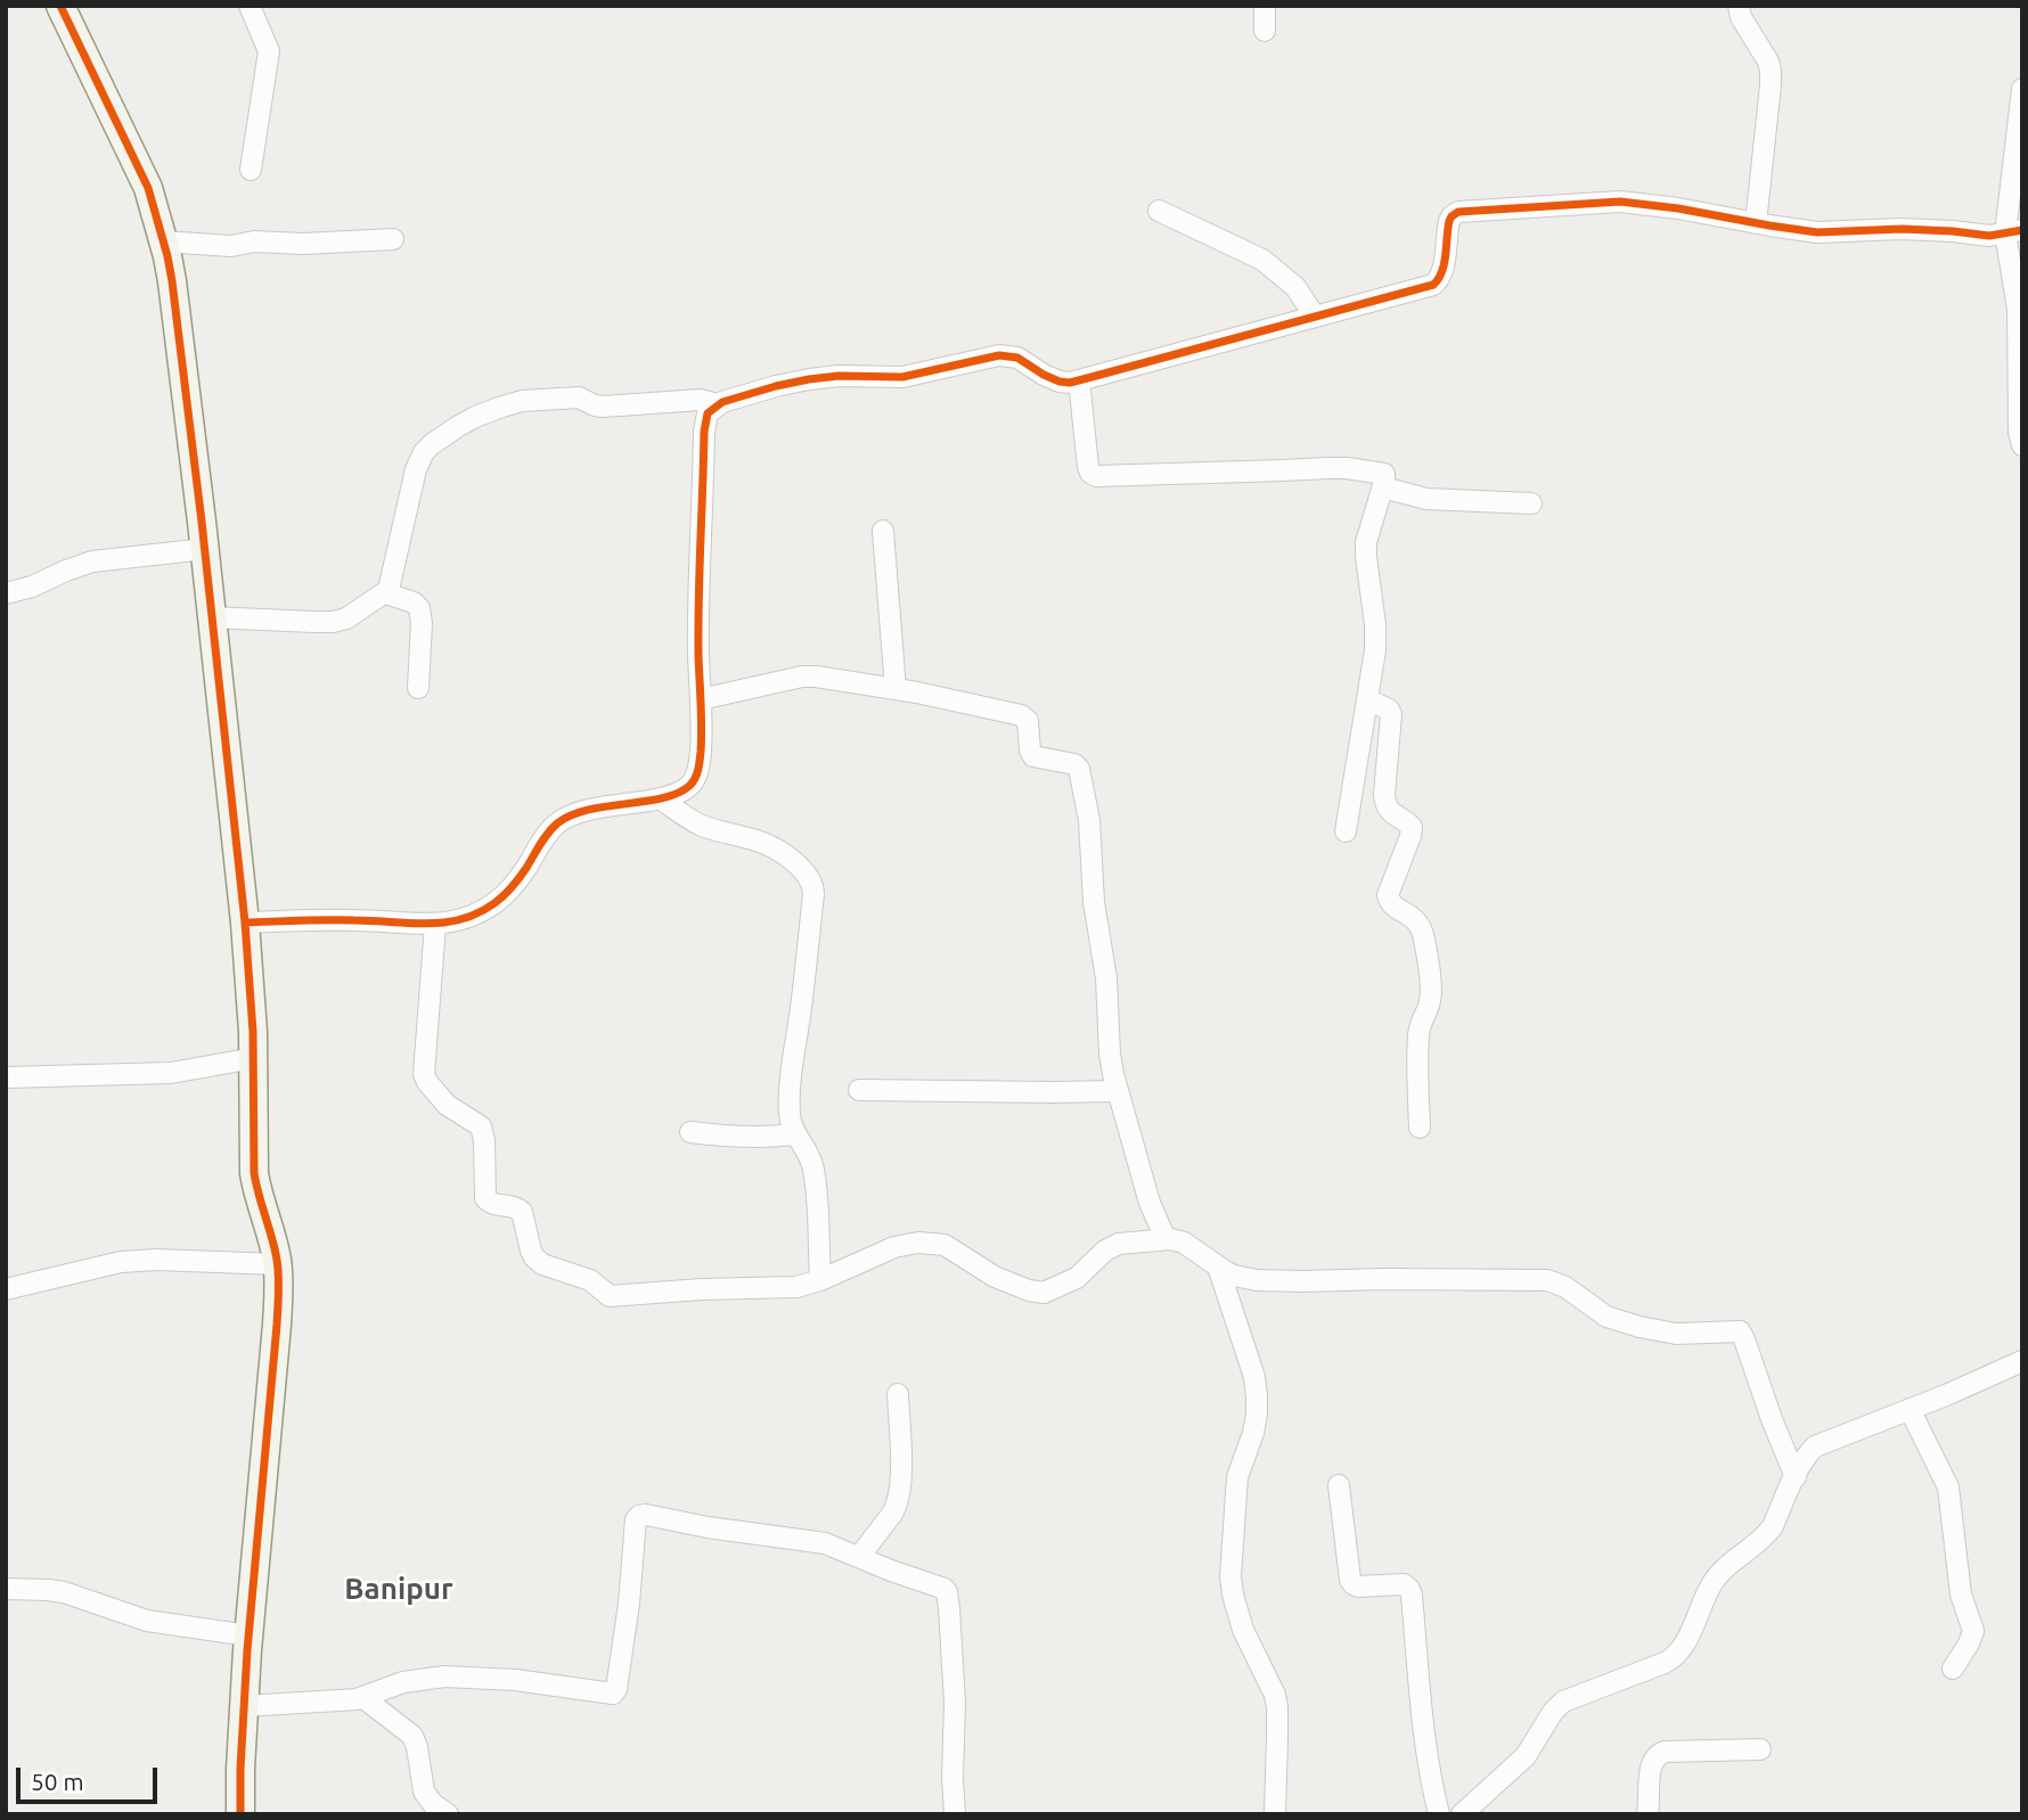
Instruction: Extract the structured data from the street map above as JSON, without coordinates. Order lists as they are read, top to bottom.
{
  "districts": ["Banipur"],
  "scale_bar": "50 m"
}
